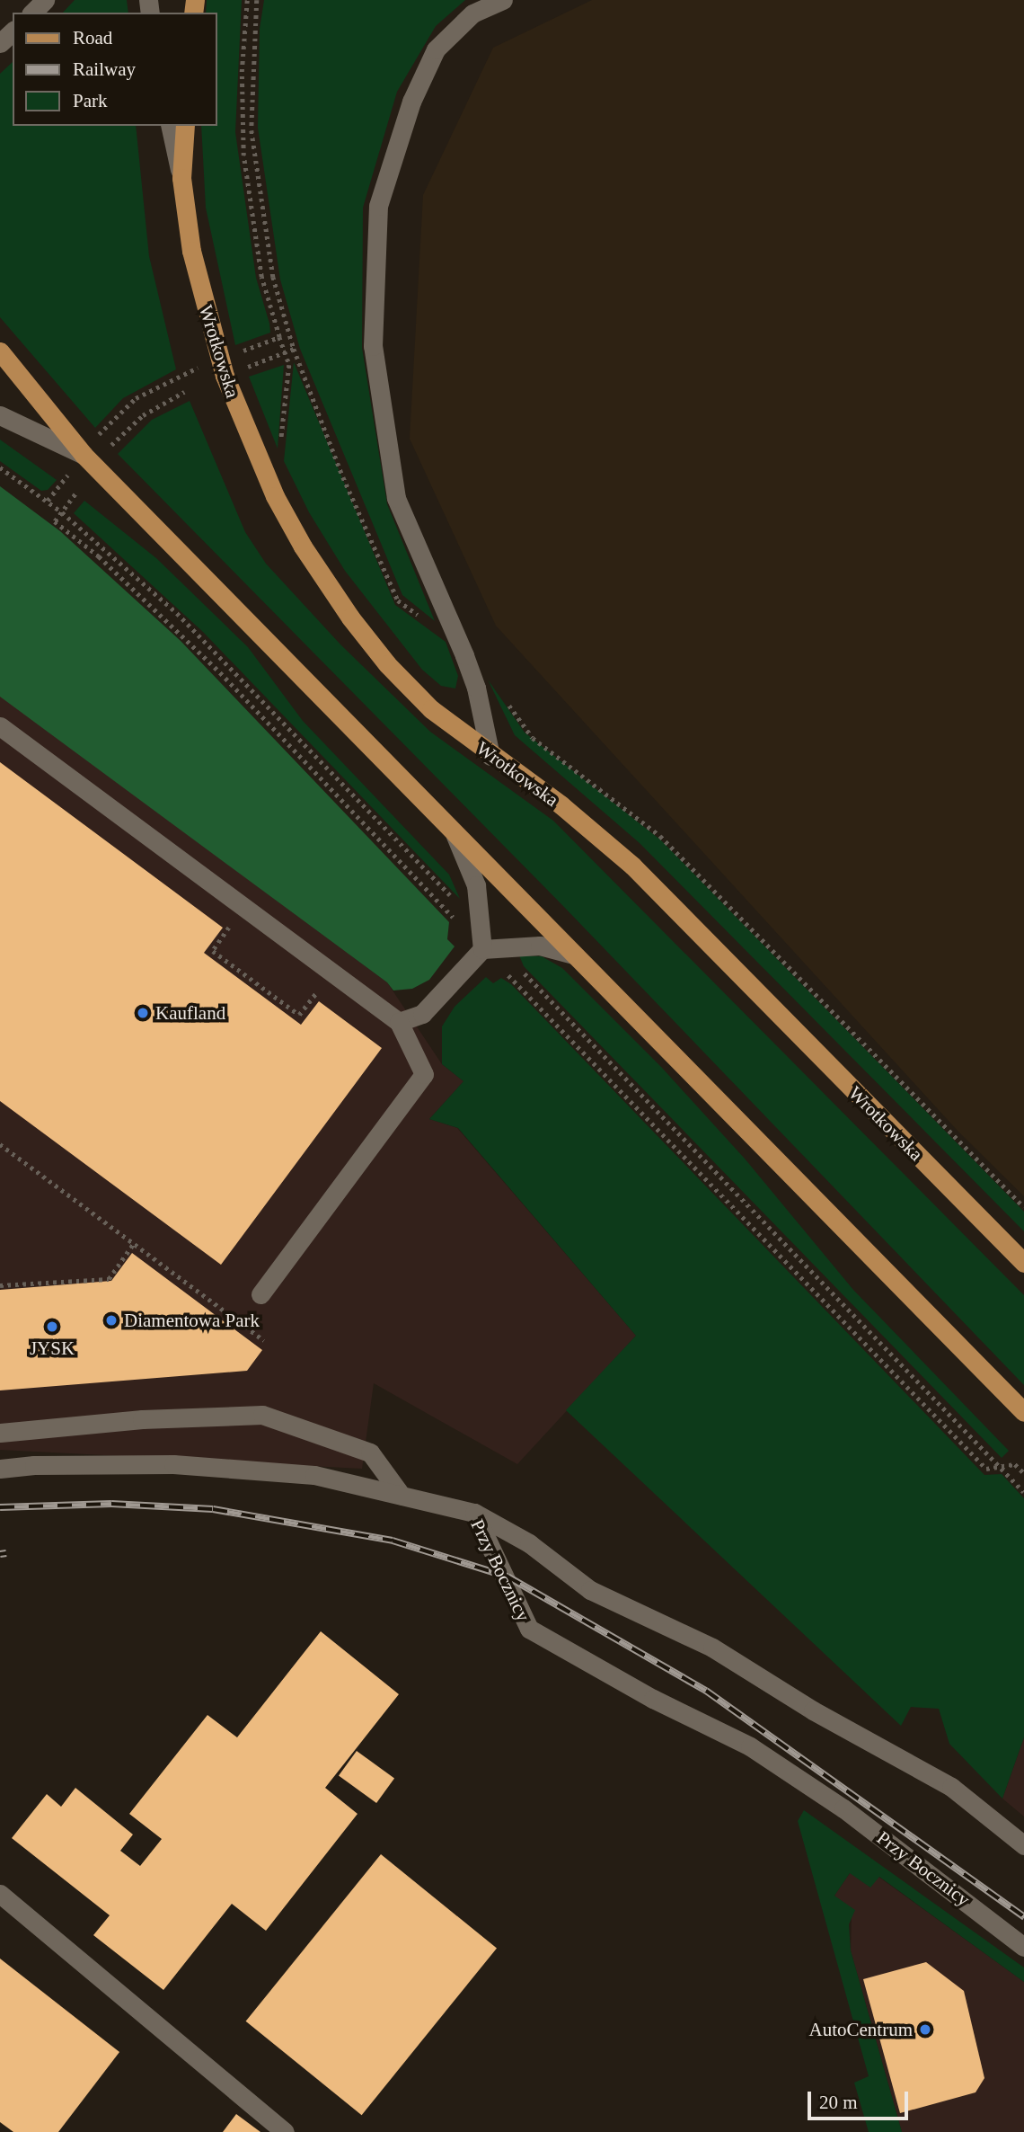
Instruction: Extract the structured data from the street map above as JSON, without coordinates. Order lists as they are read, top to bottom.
{
  "streets": {
    "main road": ["Wrotkowska"],
    "street": ["Przy Bocznicy"]
  },
  "places": [
    "Kaufland",
    "Diamentowa Park",
    "JYSK",
    "AutoCentrum"
  ],
  "legend": ["Road", "Railway", "Park"],
  "scale_bar": "20 m"
}
